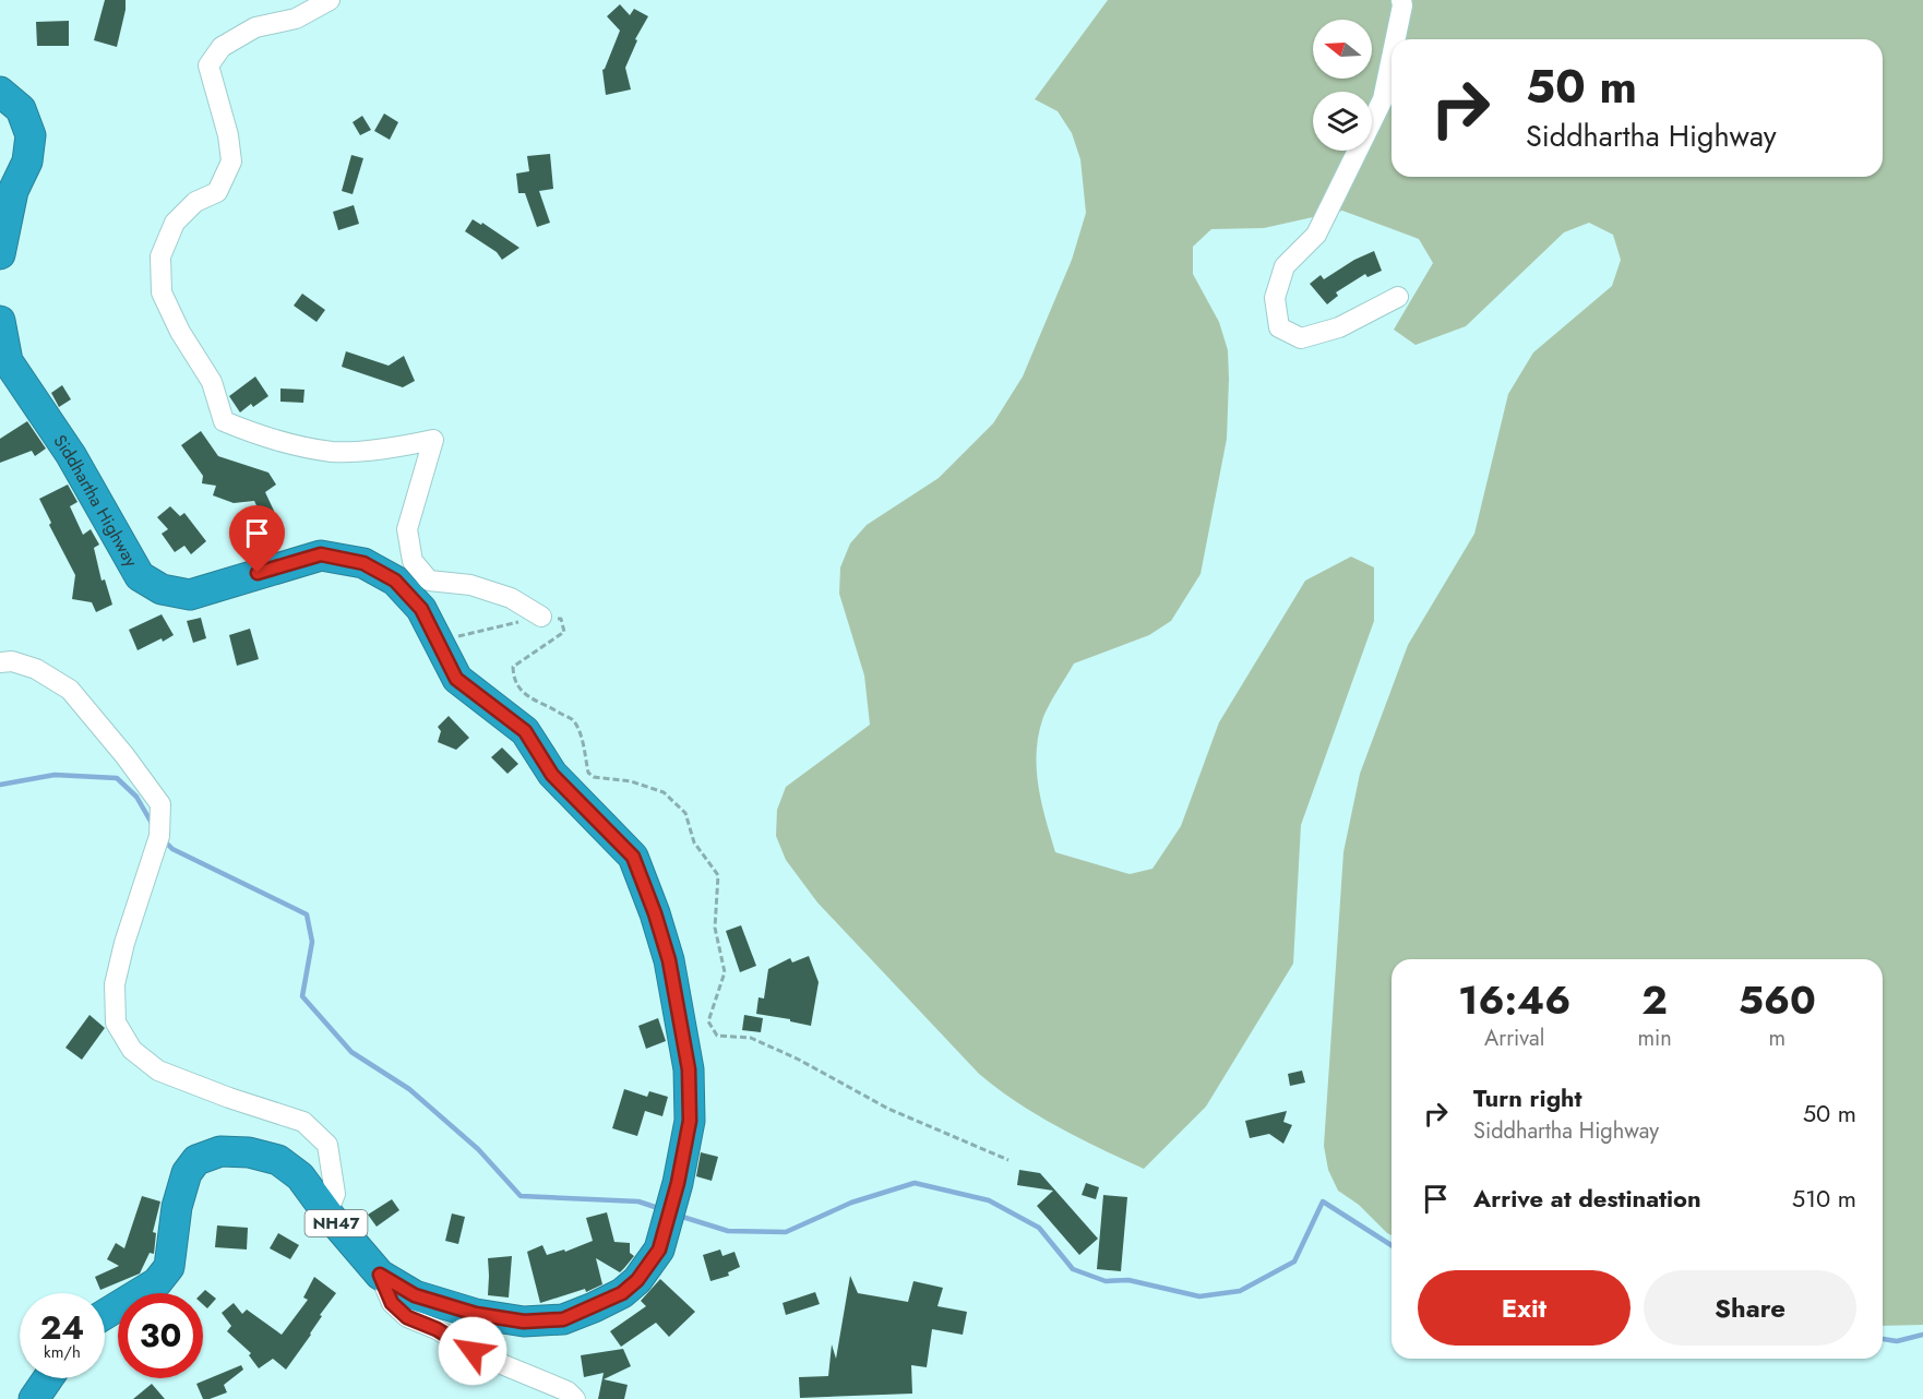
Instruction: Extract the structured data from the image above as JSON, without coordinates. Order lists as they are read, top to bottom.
{
  "streets": {
    "highway": ["Siddhartha Highway", "NH47"]
  },
  "north": "left",
  "page": {
    "turn": ["50 m", "Siddhartha Highway"],
    "eta": [
      "16:46",
      "Arrival",
      "2",
      "min",
      "560",
      "m"
    ],
    "list": [
      {
        "name": "Turn right",
        "note": "Siddhartha Highway",
        "value": "50 m"
      },
      {
        "name": "Arrive at destination",
        "value": "510 m"
      }
    ],
    "buttons": ["Exit", "Share"],
    "speed": "24 km/h",
    "limit": "30"
  }
}
